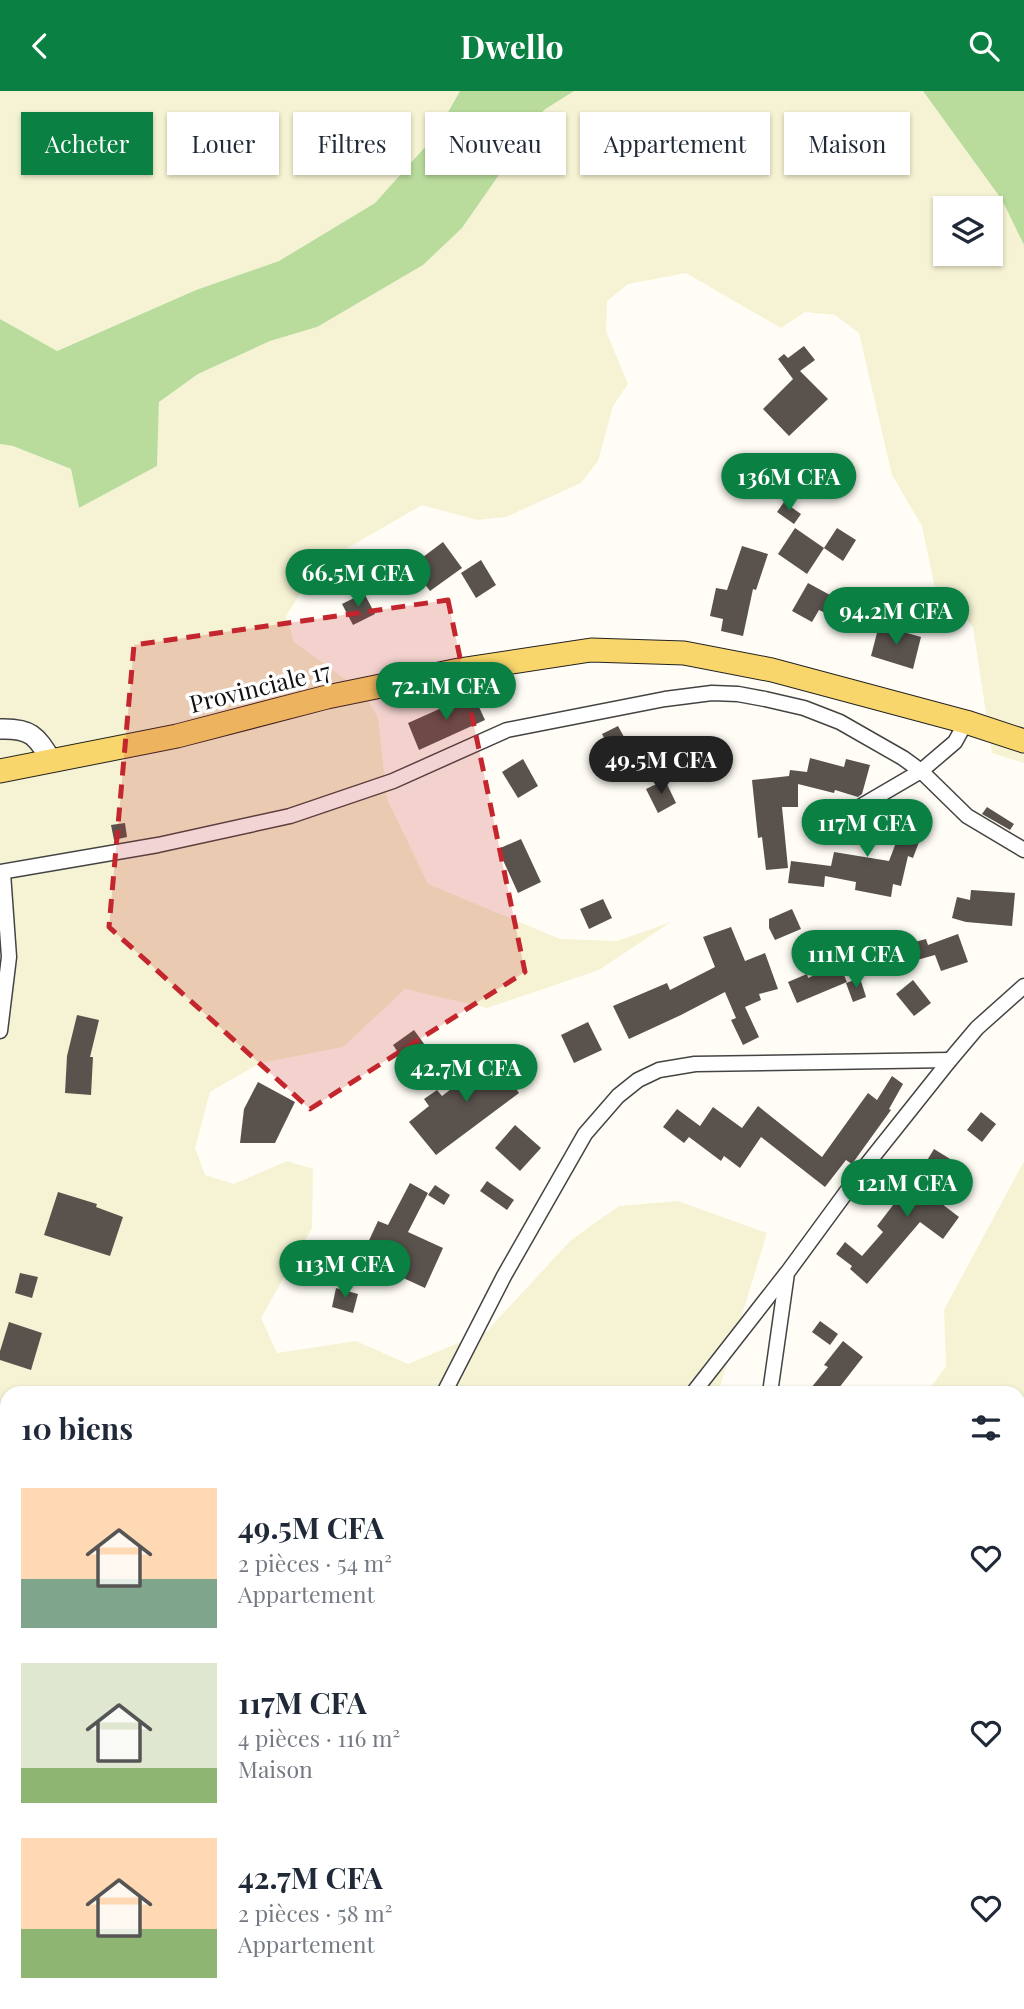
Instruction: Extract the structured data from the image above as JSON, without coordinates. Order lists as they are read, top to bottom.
{
  "streets": {
    "main road": ["Provinciale 17"]
  },
  "page": {
    "header": "Dwello",
    "chip": [
      "Acheter",
      "Louer",
      "Filtres",
      "Nouveau",
      "Appartement",
      "Maison"
    ],
    "price": [
      "136M CFA",
      "66.5M CFA",
      "94.2M CFA",
      "72.1M CFA",
      "49.5M CFA",
      "117M CFA",
      "111M CFA",
      "42.7M CFA",
      "121M CFA",
      "113M CFA"
    ],
    "heading": "10 biens",
    "list": [
      {
        "name": "49.5M CFA",
        "note": "2 pièces · 54 m² · Appartement"
      },
      {
        "name": "117M CFA",
        "note": "4 pièces · 116 m² · Maison"
      },
      {
        "name": "42.7M CFA",
        "note": "2 pièces · 58 m² · Appartement"
      }
    ]
  }
}
